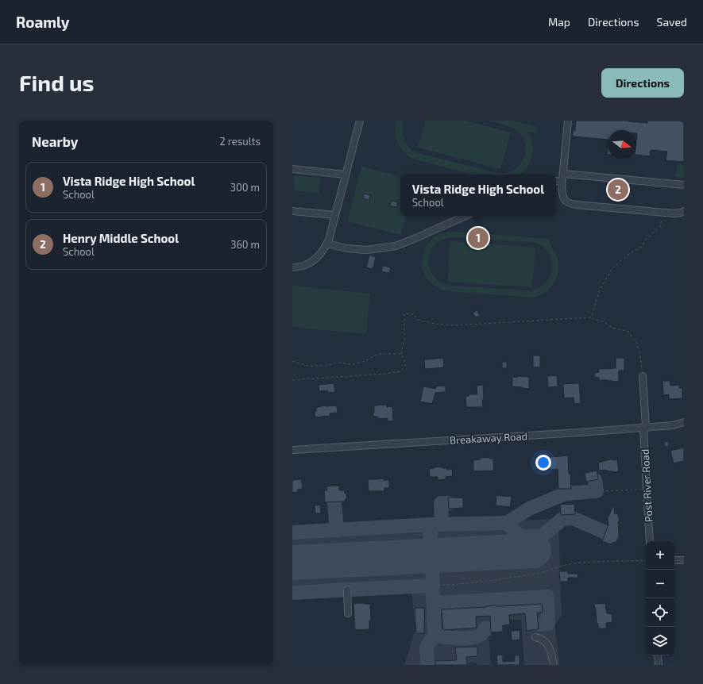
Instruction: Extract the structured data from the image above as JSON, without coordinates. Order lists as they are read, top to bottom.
{
  "streets": {
    "street": ["Breakaway Road", "Post River Road"]
  },
  "crossings": [
    ["Breakaway Road", "Post River Road"]
  ],
  "north": "right",
  "page": {
    "header": "Roamly",
    "nav": ["Map", "Directions", "Saved"],
    "buttons": "Directions",
    "title": "Find us",
    "heading": ["Nearby", "2 results"],
    "list": [
      {
        "mark": "1",
        "name": "Vista Ridge High School",
        "note": "School",
        "value": "300 m"
      },
      {
        "mark": "2",
        "name": "Henry Middle School",
        "note": "School",
        "value": "360 m"
      }
    ],
    "popup": ["Vista Ridge High School", "School"],
    "pins": ["2", "1"],
    "map_buttons": ["+", "−"]
  }
}
